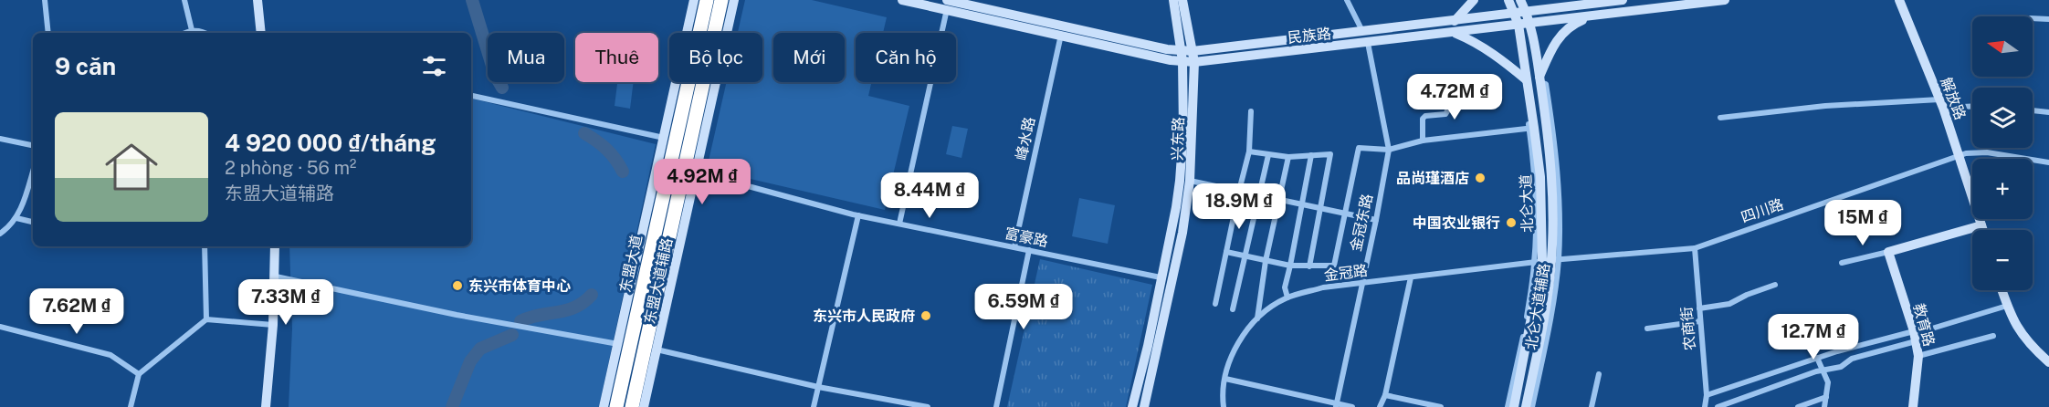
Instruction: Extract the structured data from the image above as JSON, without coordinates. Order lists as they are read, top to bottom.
{
  "streets": {
    "highway": ["东盟大道"],
    "main road": [
      "民族路",
      "解放路",
      "兴东路",
      "北仑大道",
      "东盟大道辅路",
      "教育路"
    ],
    "street": [
      "峰水路",
      "四川路",
      "金冠东路",
      "富豪路",
      "金冠路",
      "北仑大道辅路",
      "农商街"
    ]
  },
  "crossings": [
    ["民族路", "峰水路"],
    ["民族路", "兴东路"],
    ["民族路", "北仑大道"],
    ["民族路", "金冠东路"],
    ["解放路", "四川路"],
    ["峰水路", "富豪路"],
    ["兴东路", "富豪路"],
    ["北仑大道", "四川路"],
    ["北仑大道", "金冠路"],
    ["北仑大道", "北仑大道辅路"],
    ["四川路", "金冠路"],
    ["四川路", "北仑大道辅路"],
    ["四川路", "农商街"],
    ["金冠东路", "金冠路"],
    ["富豪路", "东盟大道辅路"],
    ["东盟大道", "东盟大道辅路"],
    ["金冠路", "北仑大道辅路"]
  ],
  "places": [
    "品尚瑾酒店",
    "中国农业银行",
    "东兴市体育中心",
    "东兴市人民政府"
  ],
  "north": "left",
  "page": {
    "map_buttons": ["+", "−"],
    "chip": [
      "Mua",
      "Thuê",
      "Bộ lọc",
      "Mới",
      "Căn hộ"
    ],
    "heading": "9 căn",
    "price": [
      "4.72M ₫",
      "4.92M ₫",
      "8.44M ₫",
      "18.9M ₫",
      "15M ₫",
      "7.33M ₫",
      "6.59M ₫",
      "7.62M ₫",
      "12.7M ₫"
    ],
    "list": [
      {
        "name": "4 920 000 ₫/tháng",
        "note": "2 phòng · 56 m² · 东盟大道辅路"
      }
    ]
  }
}
